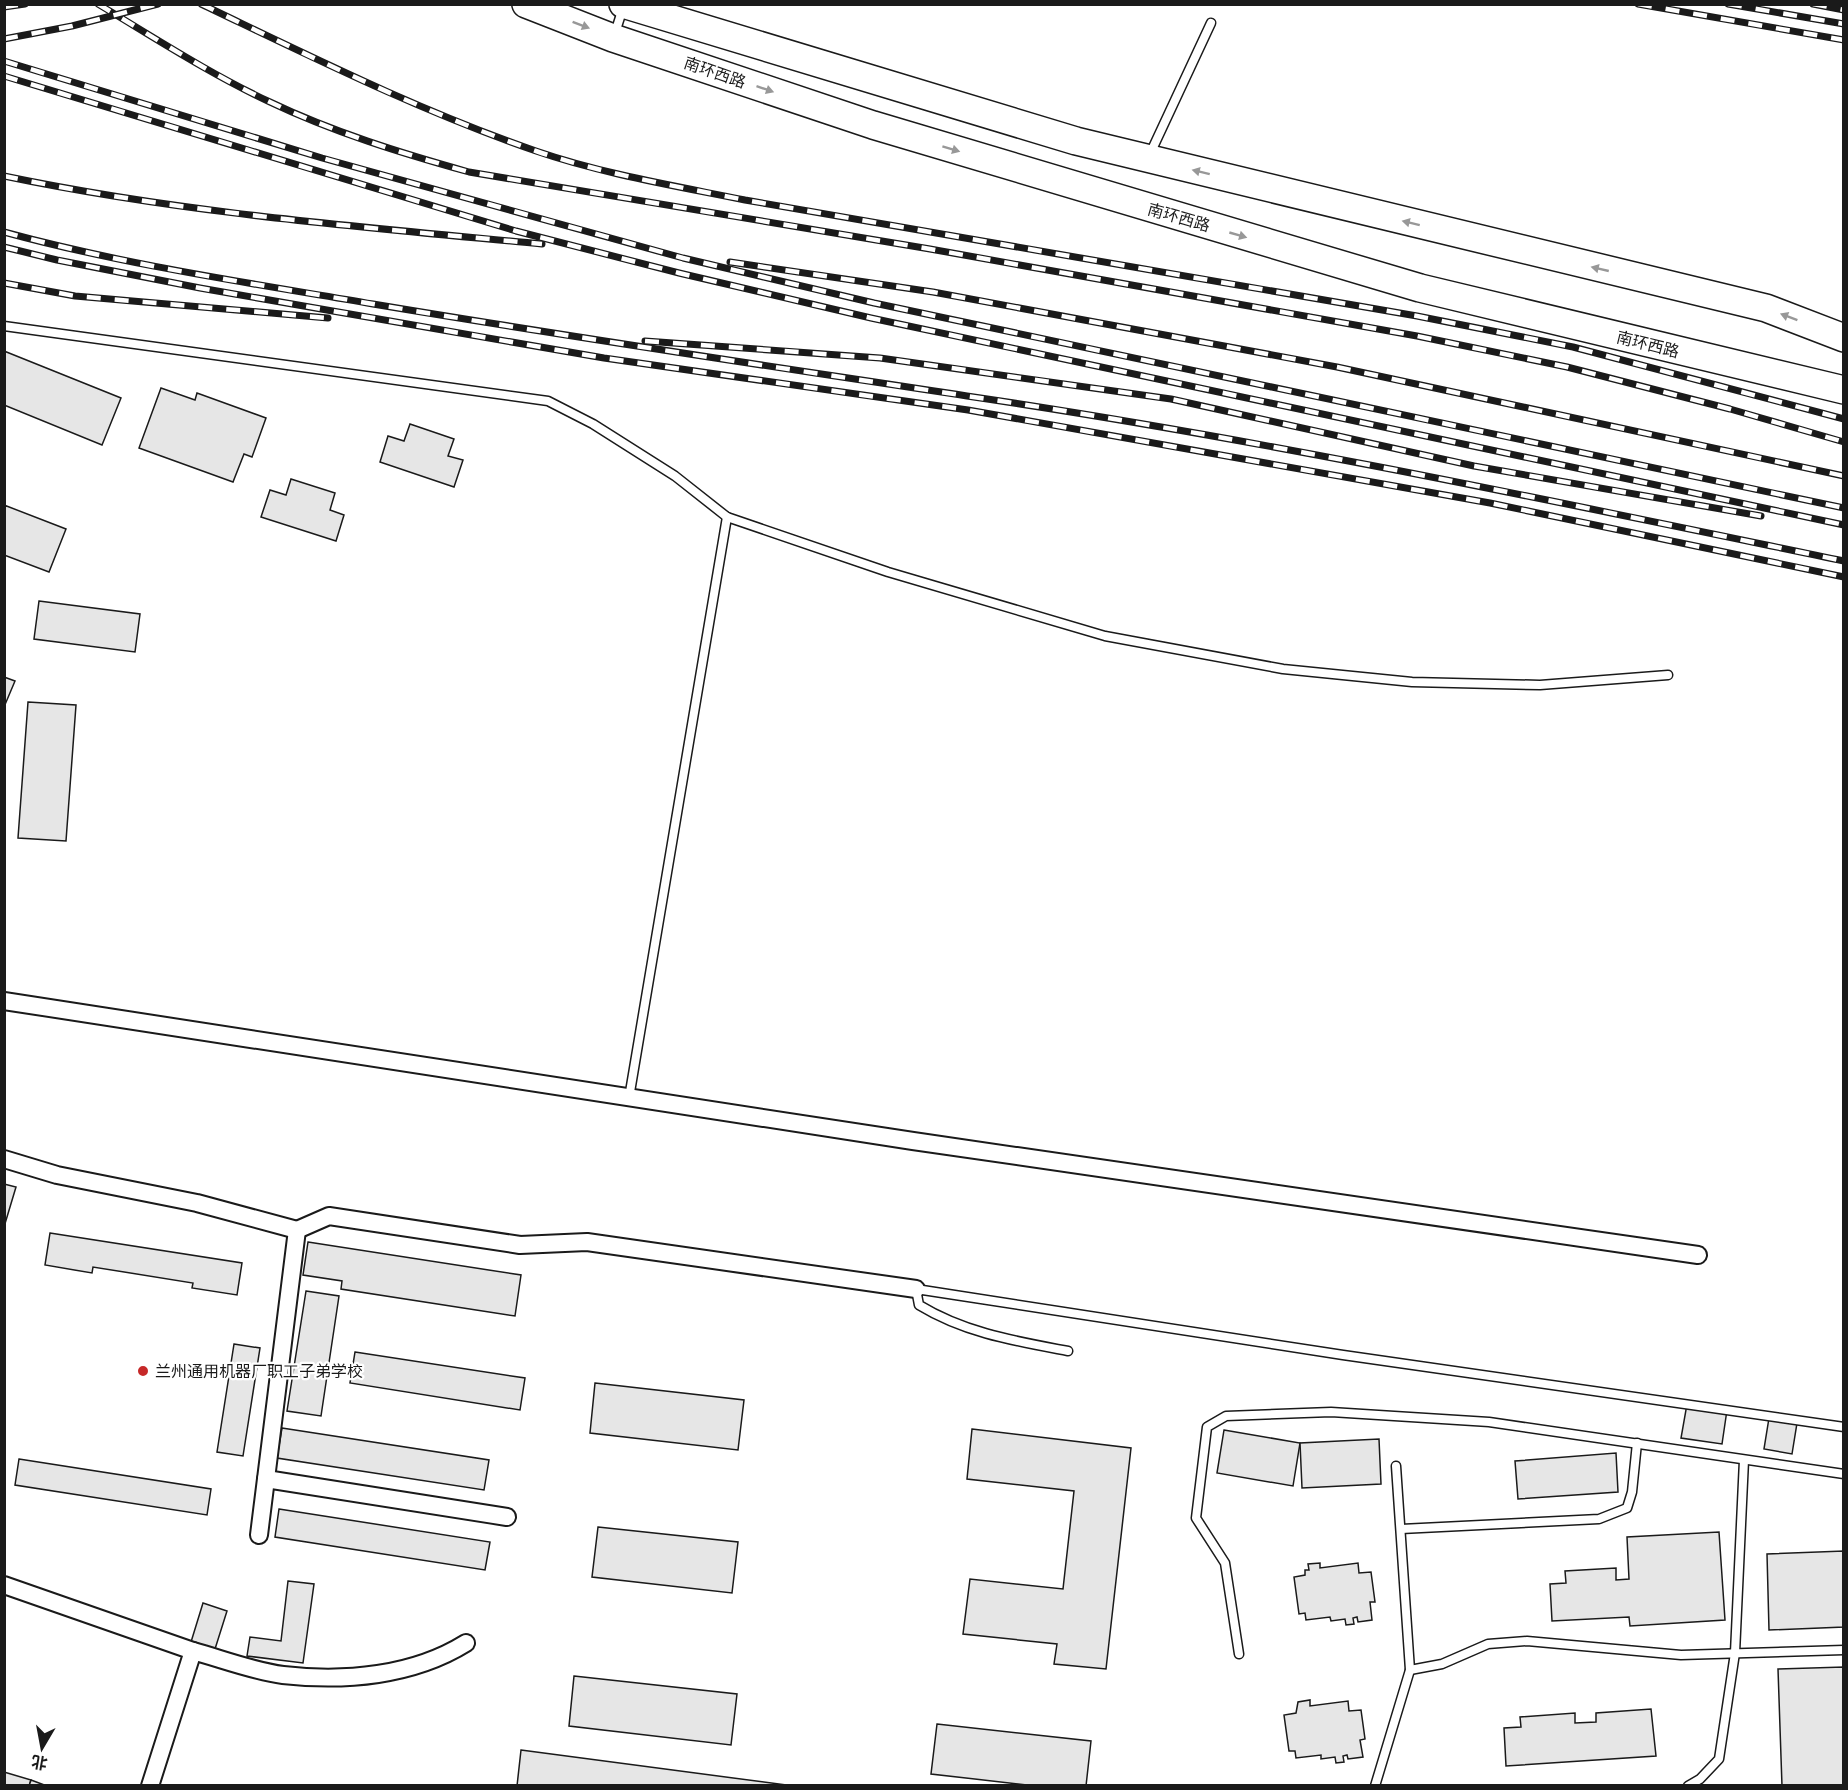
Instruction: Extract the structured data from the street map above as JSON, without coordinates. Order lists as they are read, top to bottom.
{
  "streets": {
    "highway": ["南环西路"]
  },
  "places": ["兰州通用机器厂职工子弟学校"],
  "north": "bottom"
}
